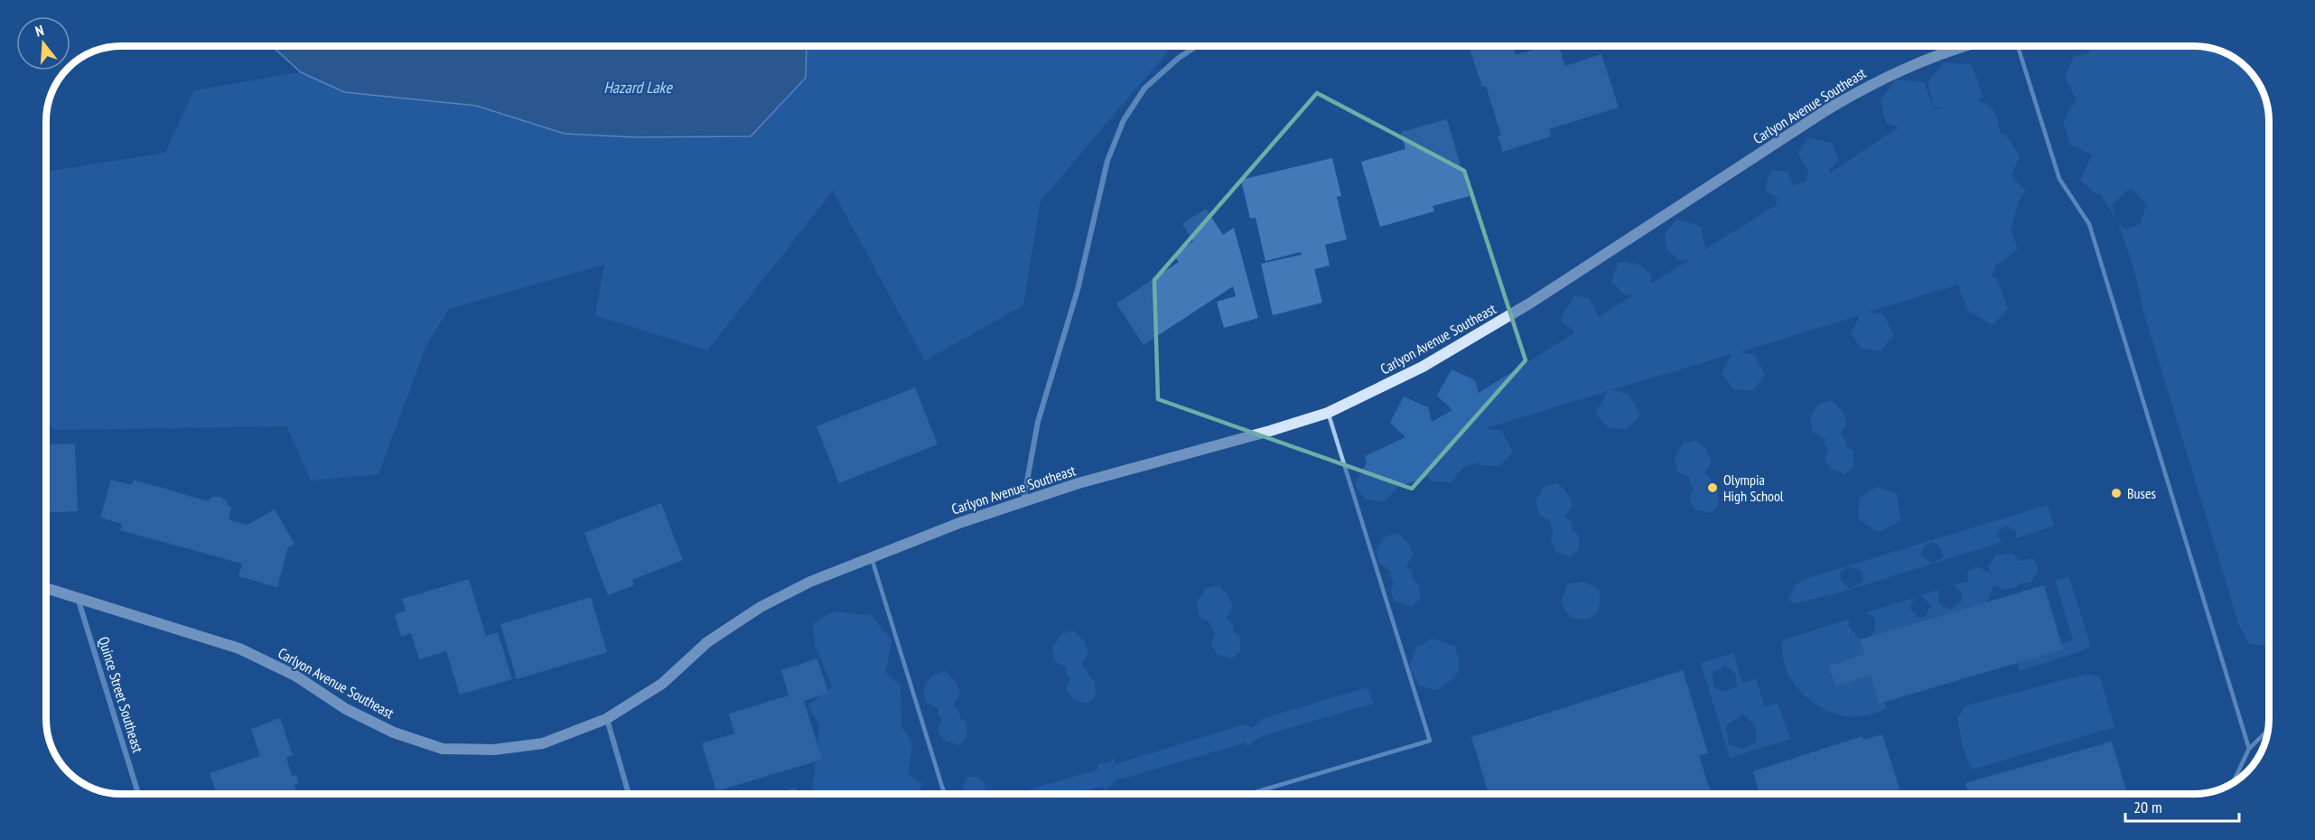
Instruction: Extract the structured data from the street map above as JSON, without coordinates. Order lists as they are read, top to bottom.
{
  "streets": {
    "street": ["Carlyon Avenue Southeast", "Quince Street Southeast"]
  },
  "crossings": [
    ["Carlyon Avenue Southeast", "Quince Street Southeast"]
  ],
  "water": ["Hazard Lake"],
  "places": ["Olympia High School", "Buses"],
  "scale_bar": "20 m",
  "north": "top"
}
